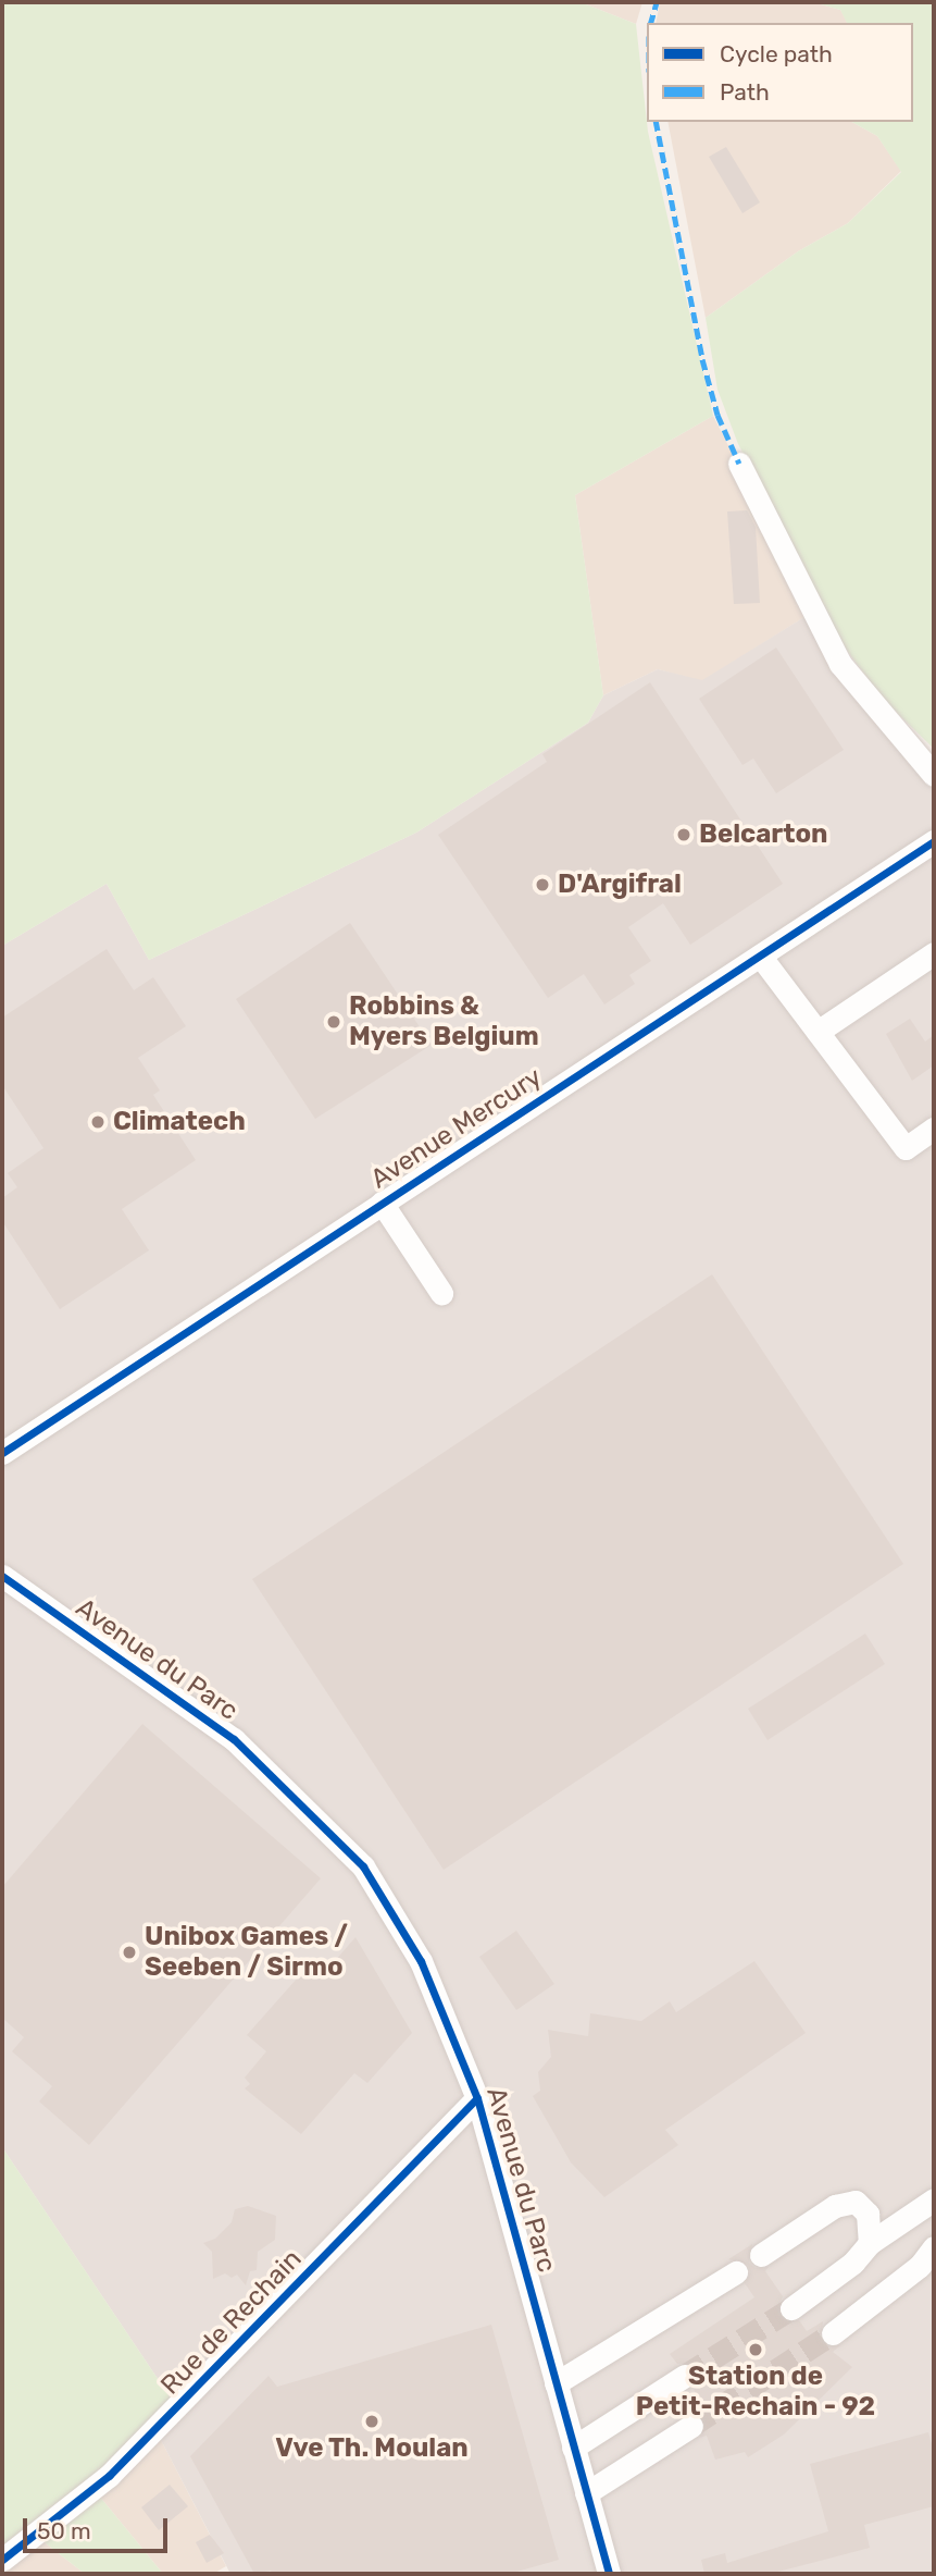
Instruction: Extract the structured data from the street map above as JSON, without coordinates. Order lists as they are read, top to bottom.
{
  "streets": {
    "street": ["Avenue Mercury", "Avenue du Parc", "Rue de Rechain"]
  },
  "crossings": [
    ["Avenue du Parc", "Rue de Rechain"]
  ],
  "places": [
    "Belcarton",
    "D'Argifral",
    "Robbins & Myers Belgium",
    "Climatech",
    "Unibox Games / Seeben / Sirmo",
    "Station de Petit-Rechain - 92",
    "Vve Th. Moulan"
  ],
  "legend": ["Cycle path", "Path"],
  "scale_bar": "50 m"
}
